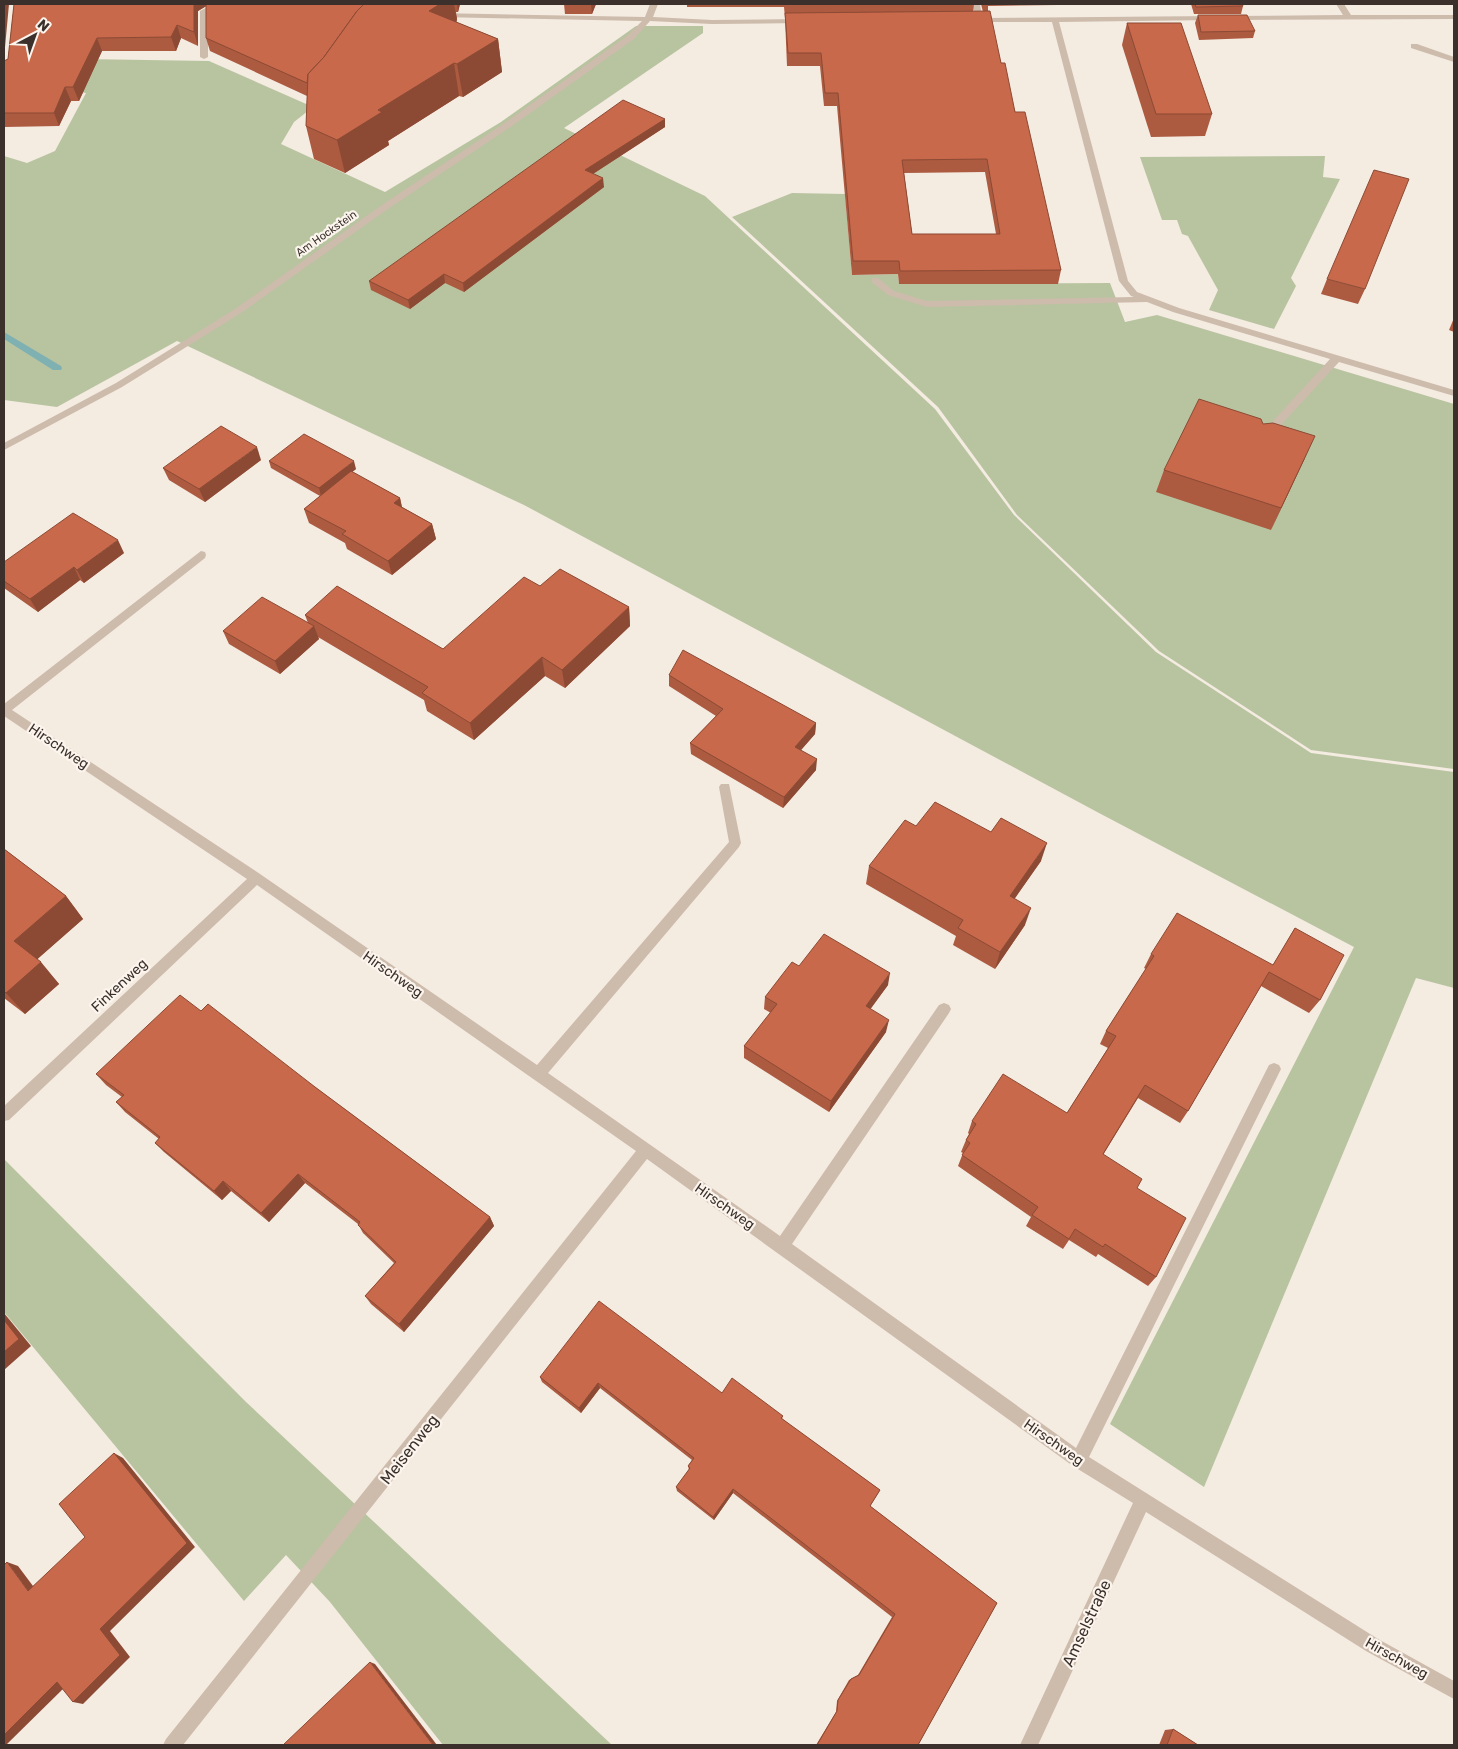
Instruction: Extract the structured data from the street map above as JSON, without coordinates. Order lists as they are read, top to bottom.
{
  "streets": {
    "street": [
      "Am Hockstein",
      "Hirschweg",
      "Finkenweg",
      "Meisenweg",
      "Amselstraße"
    ]
  },
  "crossings": [
    ["Hirschweg", "Finkenweg"],
    ["Hirschweg", "Meisenweg"],
    ["Hirschweg", "Amselstraße"]
  ],
  "north": "top right"
}
